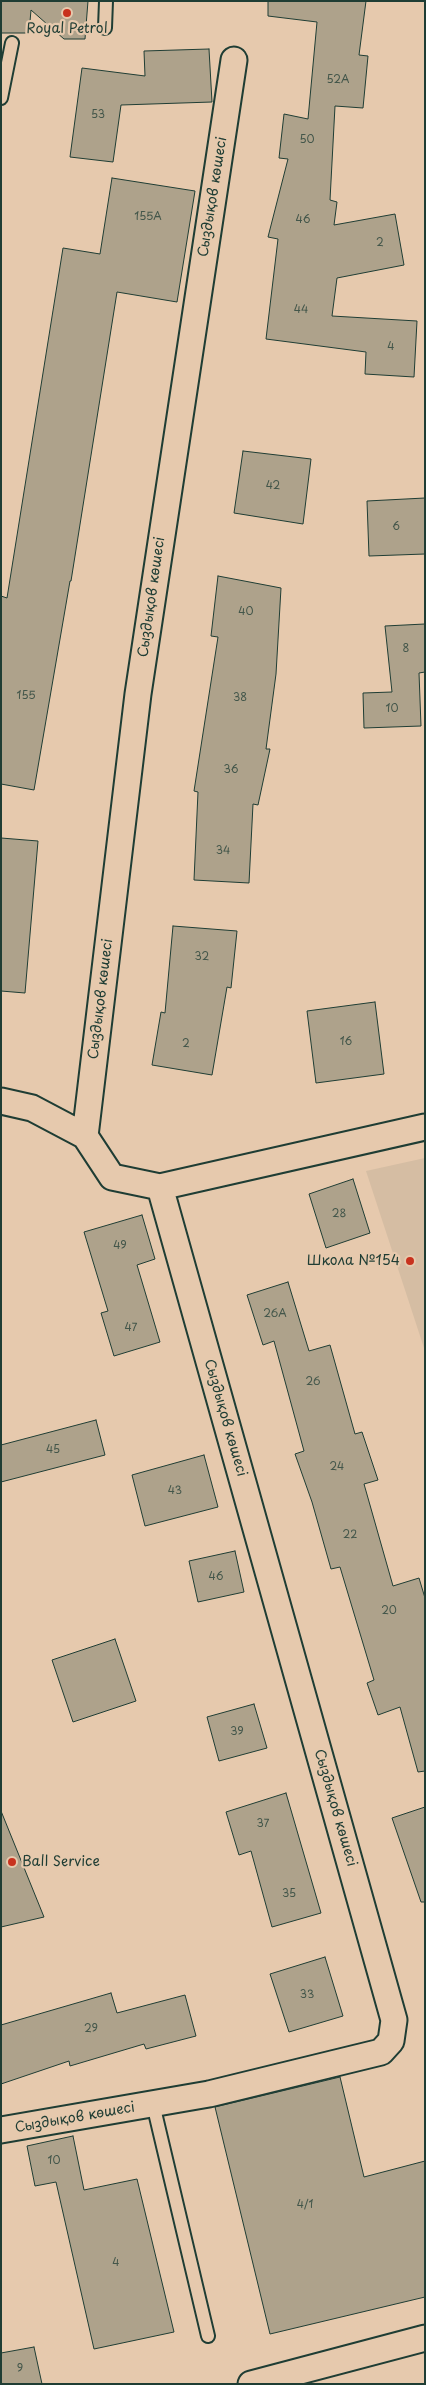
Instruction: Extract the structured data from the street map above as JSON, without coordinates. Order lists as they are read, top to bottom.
{
  "streets": {
    "street": ["Сыздықов көшесі"]
  },
  "places": ["Royal Petrol", "Школа №154", "Ball Service"],
  "house_numbers": [
    "52А",
    "53",
    "50",
    "155А",
    "46",
    "2",
    "44",
    "4",
    "42",
    "6",
    "40",
    "8",
    "155",
    "38",
    "10",
    "36",
    "34",
    "32",
    "16",
    "2",
    "28",
    "49",
    "26А",
    "47",
    "26",
    "45",
    "24",
    "43",
    "22",
    "46",
    "20",
    "39",
    "37",
    "35",
    "33",
    "29",
    "10",
    "4/1",
    "4",
    "9"
  ]
}
